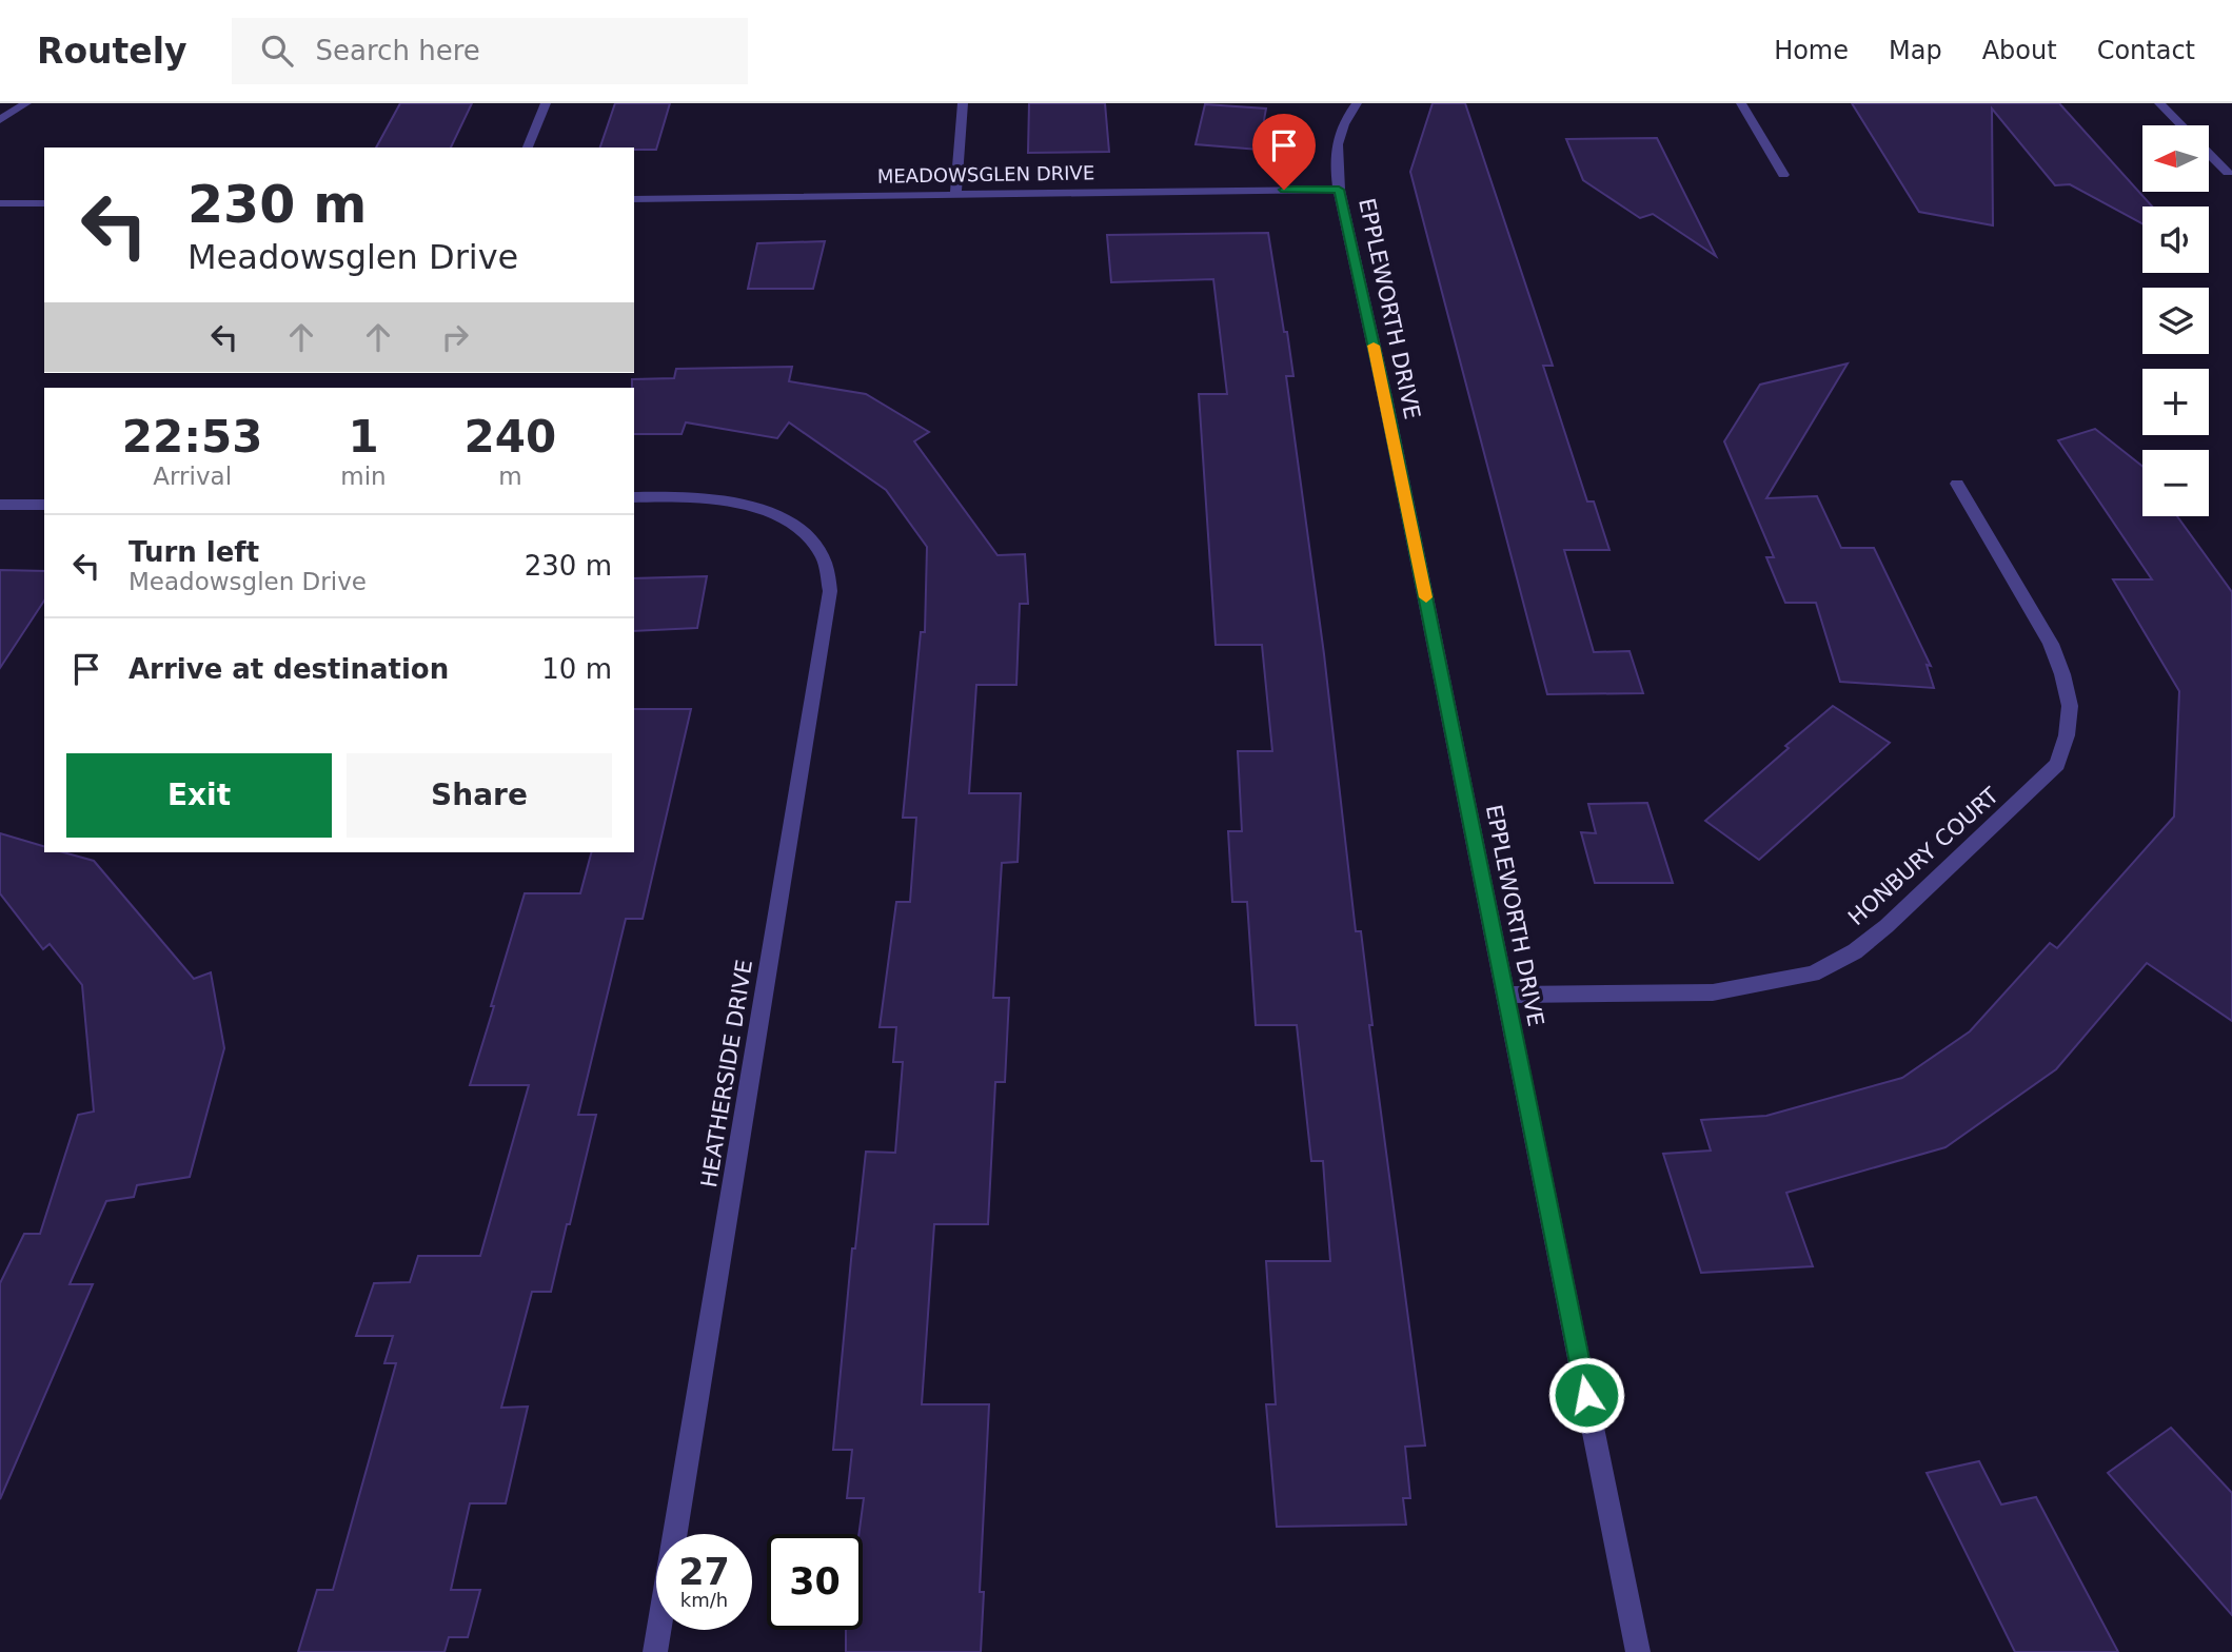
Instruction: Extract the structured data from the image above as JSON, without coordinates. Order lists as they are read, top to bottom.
{
  "streets": {
    "street": [
      "MEADOWSGLEN DRIVE",
      "EPPLEWORTH DRIVE",
      "HONBURY COURT",
      "HEATHERSIDE DRIVE"
    ]
  },
  "crossings": [
    ["MEADOWSGLEN DRIVE", "EPPLEWORTH DRIVE"],
    ["EPPLEWORTH DRIVE", "HONBURY COURT"]
  ],
  "north": "left",
  "page": {
    "header": "Routely",
    "search": "Search here",
    "nav": [
      "Home",
      "Map",
      "About",
      "Contact"
    ],
    "map_buttons": ["+", "−"],
    "turn": ["230 m", "Meadowsglen Drive"],
    "eta": [
      "22:53",
      "Arrival",
      "1",
      "min",
      "240",
      "m"
    ],
    "list": [
      {
        "name": "Turn left",
        "note": "Meadowsglen Drive",
        "value": "230 m"
      },
      {
        "name": "Arrive at destination",
        "value": "10 m"
      }
    ],
    "buttons": ["Exit", "Share"],
    "speed": "27 km/h",
    "limit": "30"
  }
}
